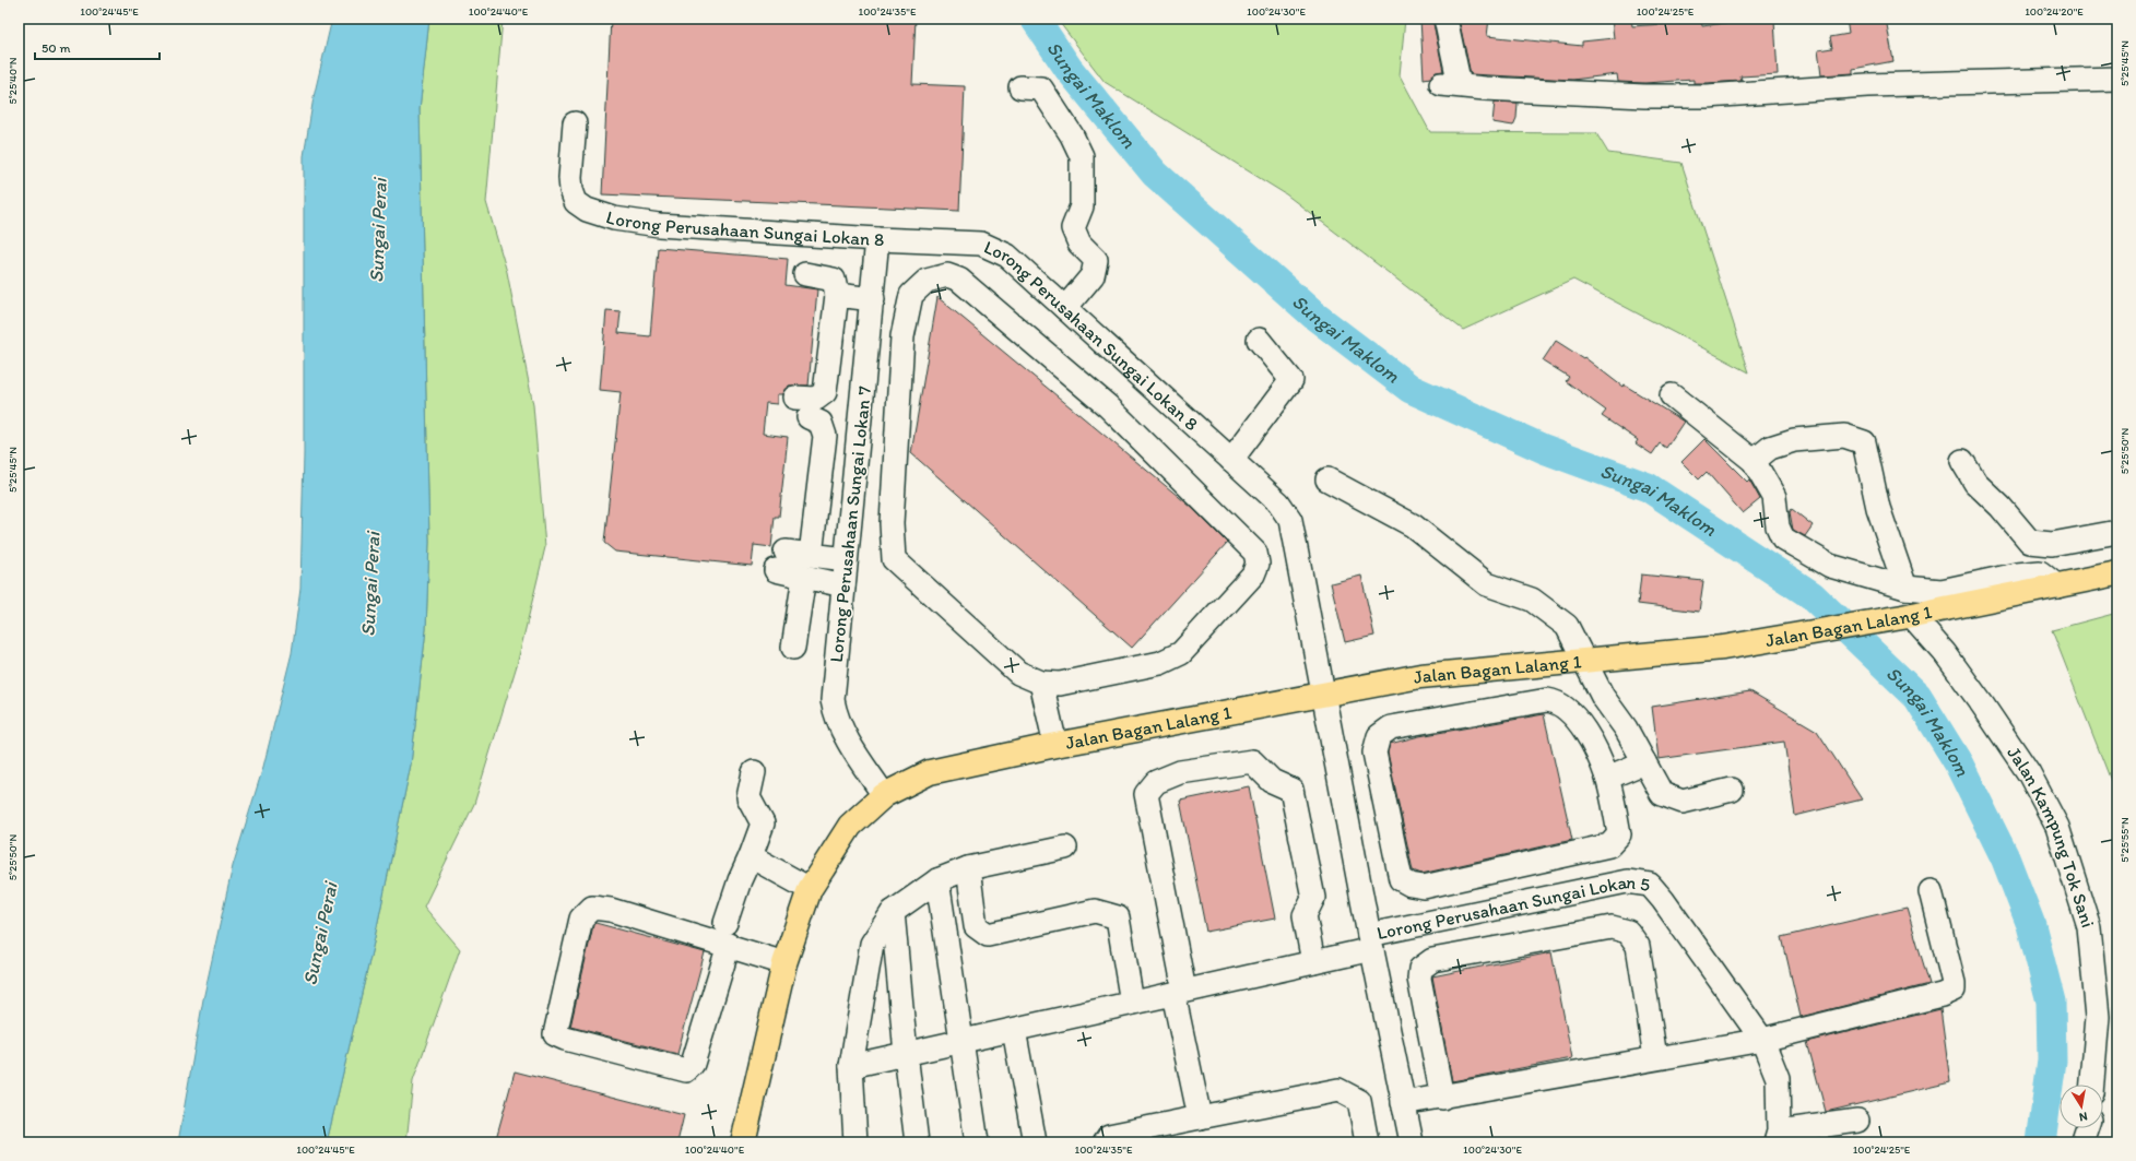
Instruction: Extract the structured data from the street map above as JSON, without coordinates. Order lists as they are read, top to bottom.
{
  "streets": {
    "main road": ["Jalan Bagan Lalang 1"],
    "street": [
      "Lorong Perusahaan Sungai Lokan 8",
      "Lorong Perusahaan Sungai Lokan 7",
      "Jalan Kampung Tok Sani",
      "Lorong Perusahaan Sungai Lokan 5"
    ]
  },
  "crossings": [
    ["Lorong Perusahaan Sungai Lokan 8", "Lorong Perusahaan Sungai Lokan 7"],
    ["Lorong Perusahaan Sungai Lokan 8", "Jalan Bagan Lalang 1"],
    ["Lorong Perusahaan Sungai Lokan 8", "Lorong Perusahaan Sungai Lokan 5"],
    ["Lorong Perusahaan Sungai Lokan 7", "Jalan Bagan Lalang 1"],
    ["Jalan Bagan Lalang 1", "Jalan Kampung Tok Sani"]
  ],
  "water": ["Sungai Maklom", "Sungai Perai"],
  "scale_bar": "50 m",
  "north": "bottom",
  "coordinates": [
    "100°24'45\"E",
    "100°24'40\"E",
    "100°24'35\"E",
    "100°24'30\"E",
    "100°24'25\"E",
    "100°24'20\"E",
    "5°25'45\"N",
    "5°25'40\"N",
    "5°25'50\"N",
    "5°25'55\"N"
  ]
}
